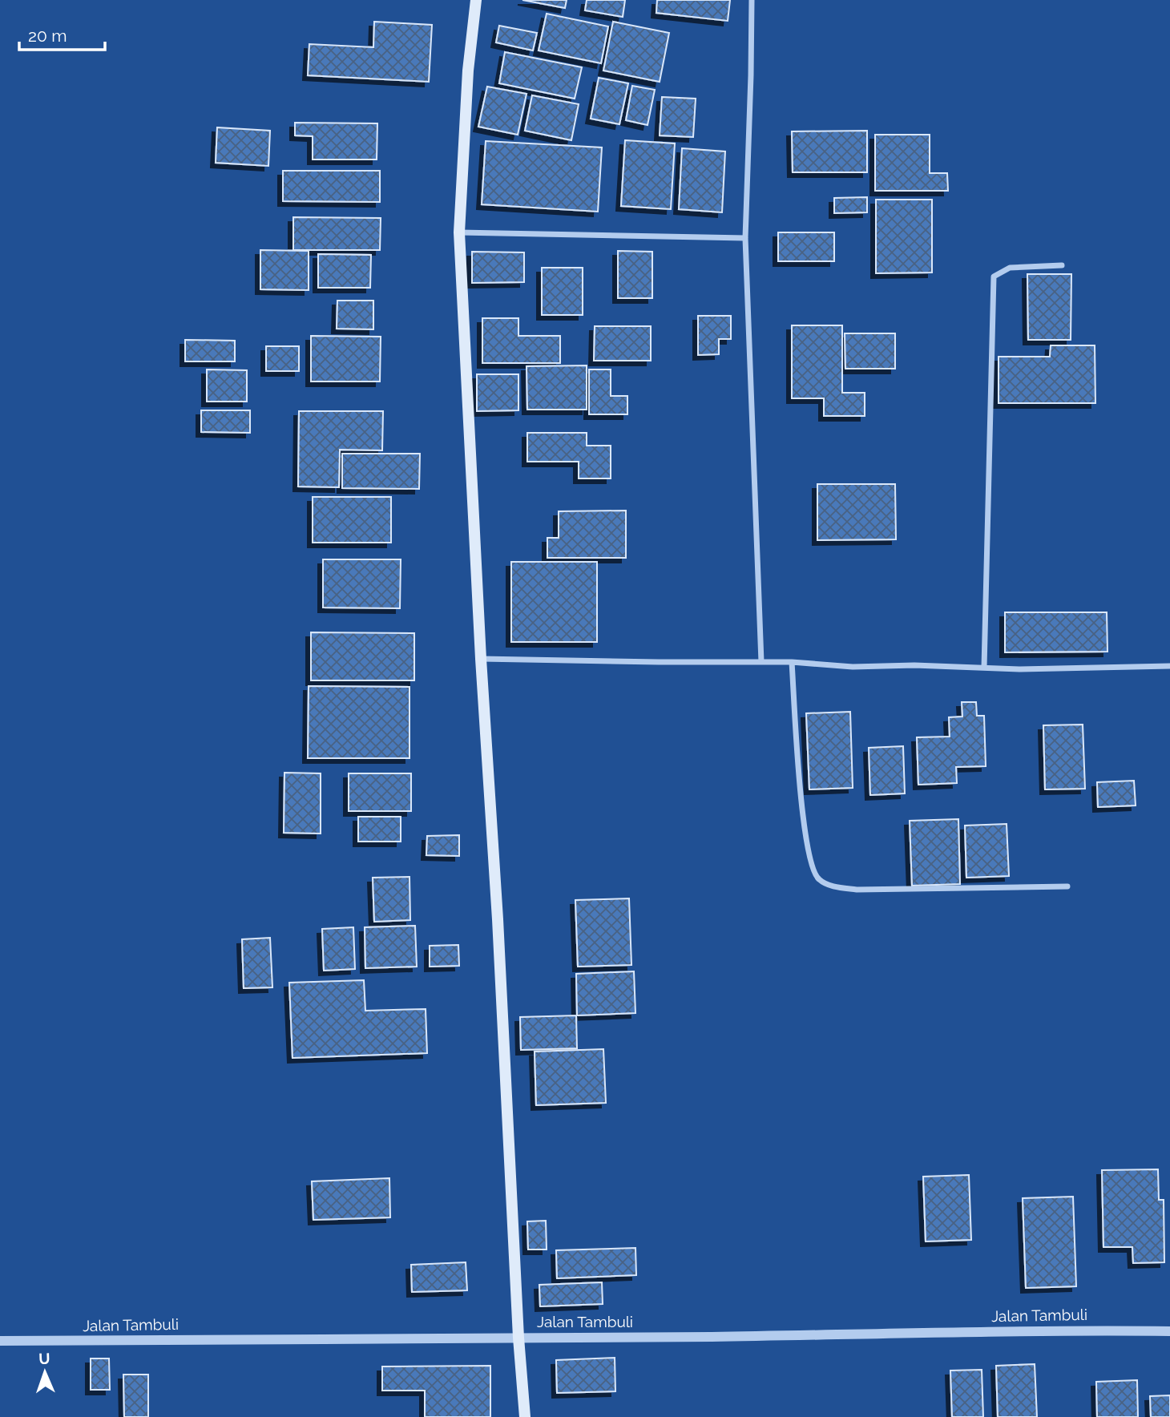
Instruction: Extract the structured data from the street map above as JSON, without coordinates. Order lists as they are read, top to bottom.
{
  "streets": {
    "street": ["Jalan Tambuli"]
  },
  "scale_bar": "20 m",
  "north": "top"
}
